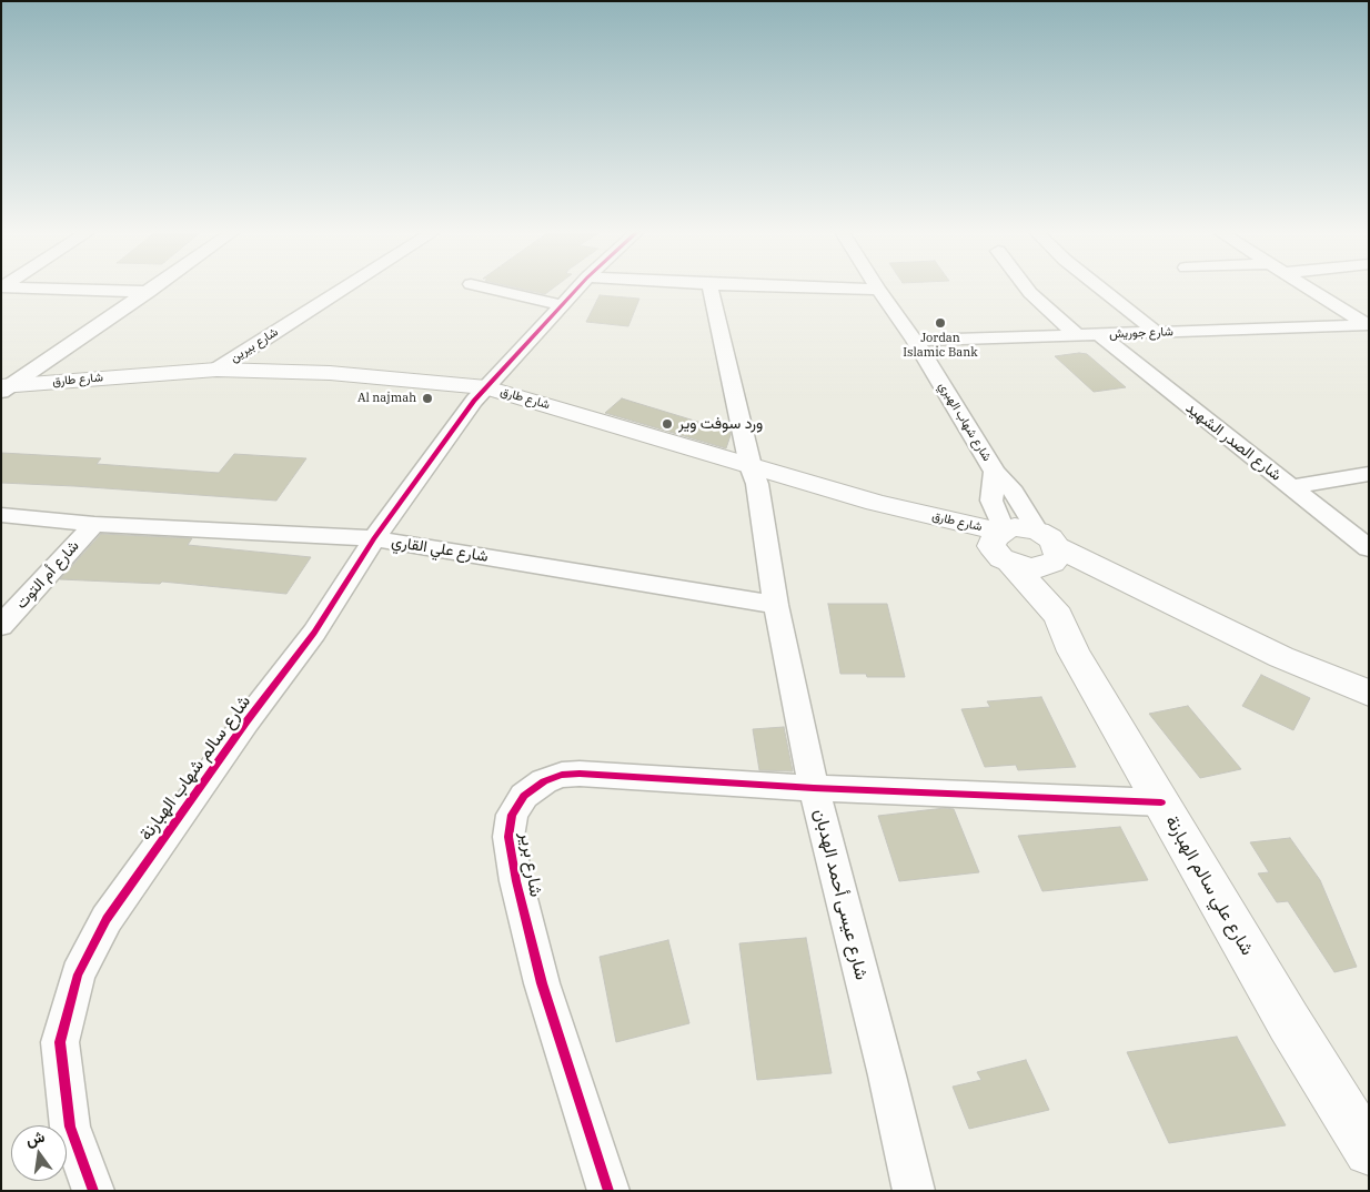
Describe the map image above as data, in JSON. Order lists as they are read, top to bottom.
{
  "streets": {
    "street": [
      "شارع جوريش",
      "شارع بيرين",
      "شارع طارق",
      "شارع شهاب الهبري",
      "شارع الصدر الشهيد",
      "شارع علي القاري",
      "شارع أم التوت",
      "شارع سالم شهاب الهبارنة",
      "شارع برير",
      "شارع علي سالم الهبارنة",
      "شارع عيسى أحمد الهدبان"
    ]
  },
  "crossings": [
    ["شارع جوريش", "شارع شهاب الهبري"],
    ["شارع جوريش", "شارع الصدر الشهيد"],
    ["شارع بيرين", "شارع طارق"],
    ["شارع طارق", "شارع شهاب الهبري"],
    ["شارع طارق", "شارع سالم شهاب الهبارنة"],
    ["شارع طارق", "شارع علي سالم الهبارنة"],
    ["شارع طارق", "شارع عيسى أحمد الهدبان"],
    ["شارع شهاب الهبري", "شارع علي سالم الهبارنة"],
    ["شارع علي القاري", "شارع أم التوت"],
    ["شارع علي القاري", "شارع سالم شهاب الهبارنة"],
    ["شارع علي القاري", "شارع عيسى أحمد الهدبان"],
    ["شارع برير", "شارع علي سالم الهبارنة"],
    ["شارع برير", "شارع عيسى أحمد الهدبان"]
  ],
  "places": ["Jordan Islamic Bank", "Al najmah", "ورد سوفت وير"],
  "north": "top"
}
